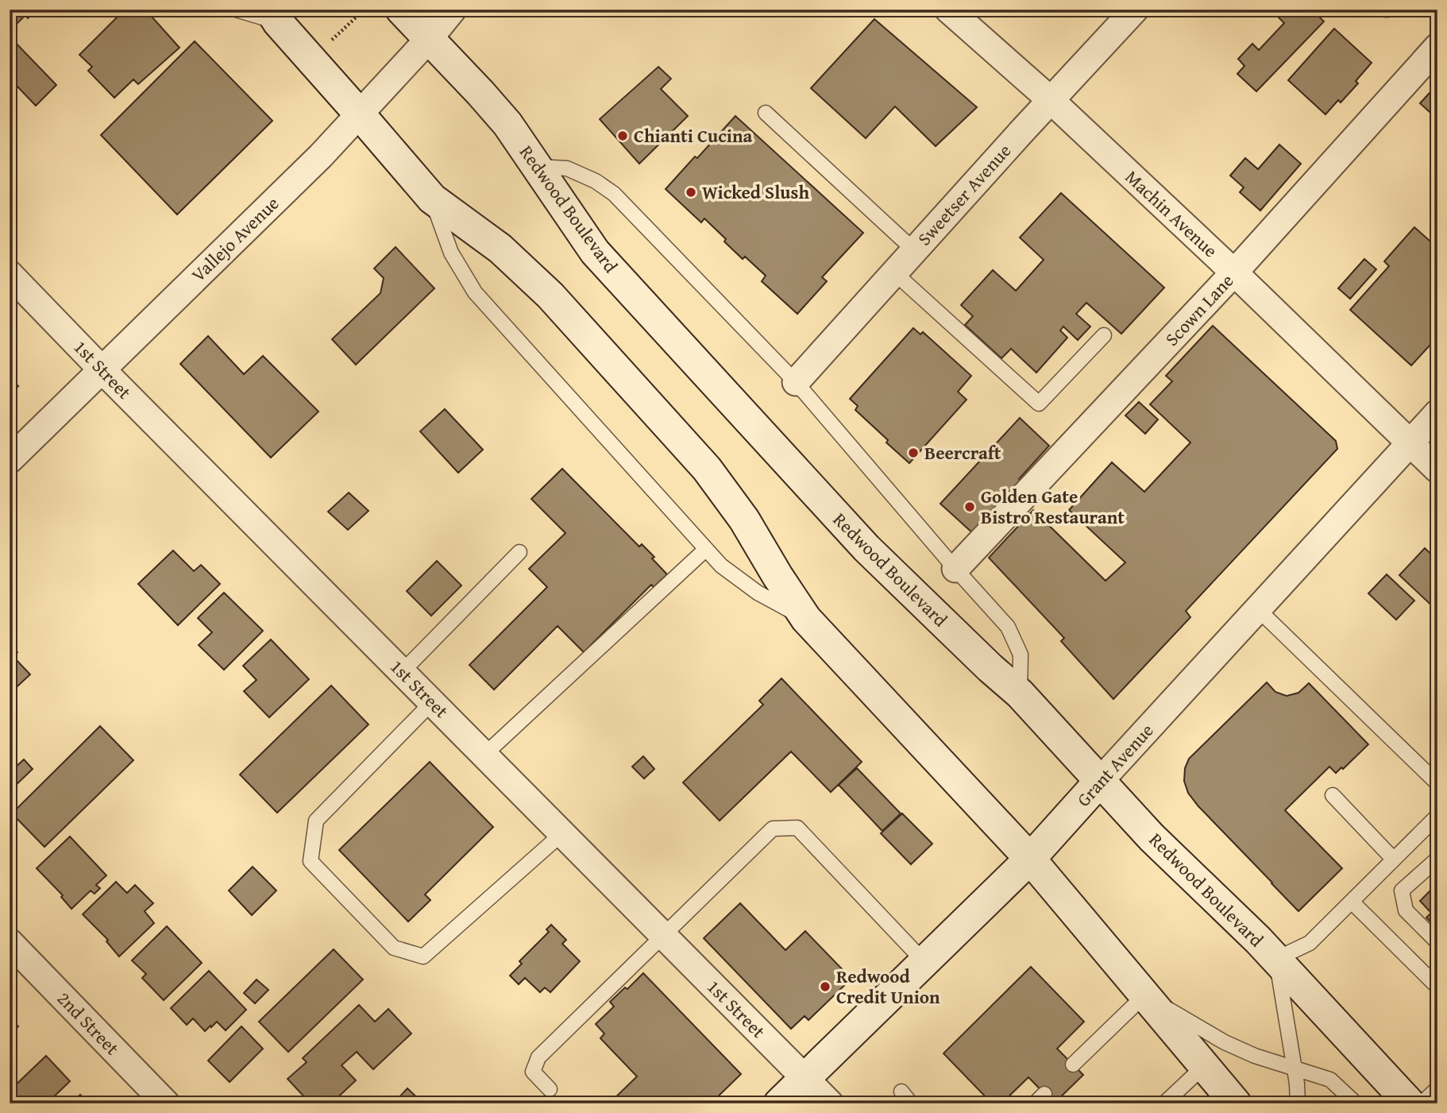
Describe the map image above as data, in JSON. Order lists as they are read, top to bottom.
{
  "streets": {
    "main road": ["Redwood Boulevard", "Grant Avenue"],
    "street": [
      "Sweetser Avenue",
      "Machin Avenue",
      "Vallejo Avenue",
      "Scown Lane",
      "1st Street",
      "2nd Street"
    ]
  },
  "crossings": [
    ["Sweetser Avenue", "Machin Avenue"],
    ["Redwood Boulevard", "Vallejo Avenue"],
    ["Redwood Boulevard", "Grant Avenue"],
    ["Machin Avenue", "Scown Lane"],
    ["Machin Avenue", "Grant Avenue"],
    ["Vallejo Avenue", "1st Street"],
    ["1st Street", "Grant Avenue"]
  ],
  "places": [
    "Chianti Cucina",
    "Wicked Slush",
    "Beercraft",
    "Golden Gate Bistro Restaurant",
    "Redwood Credit Union"
  ]
}
